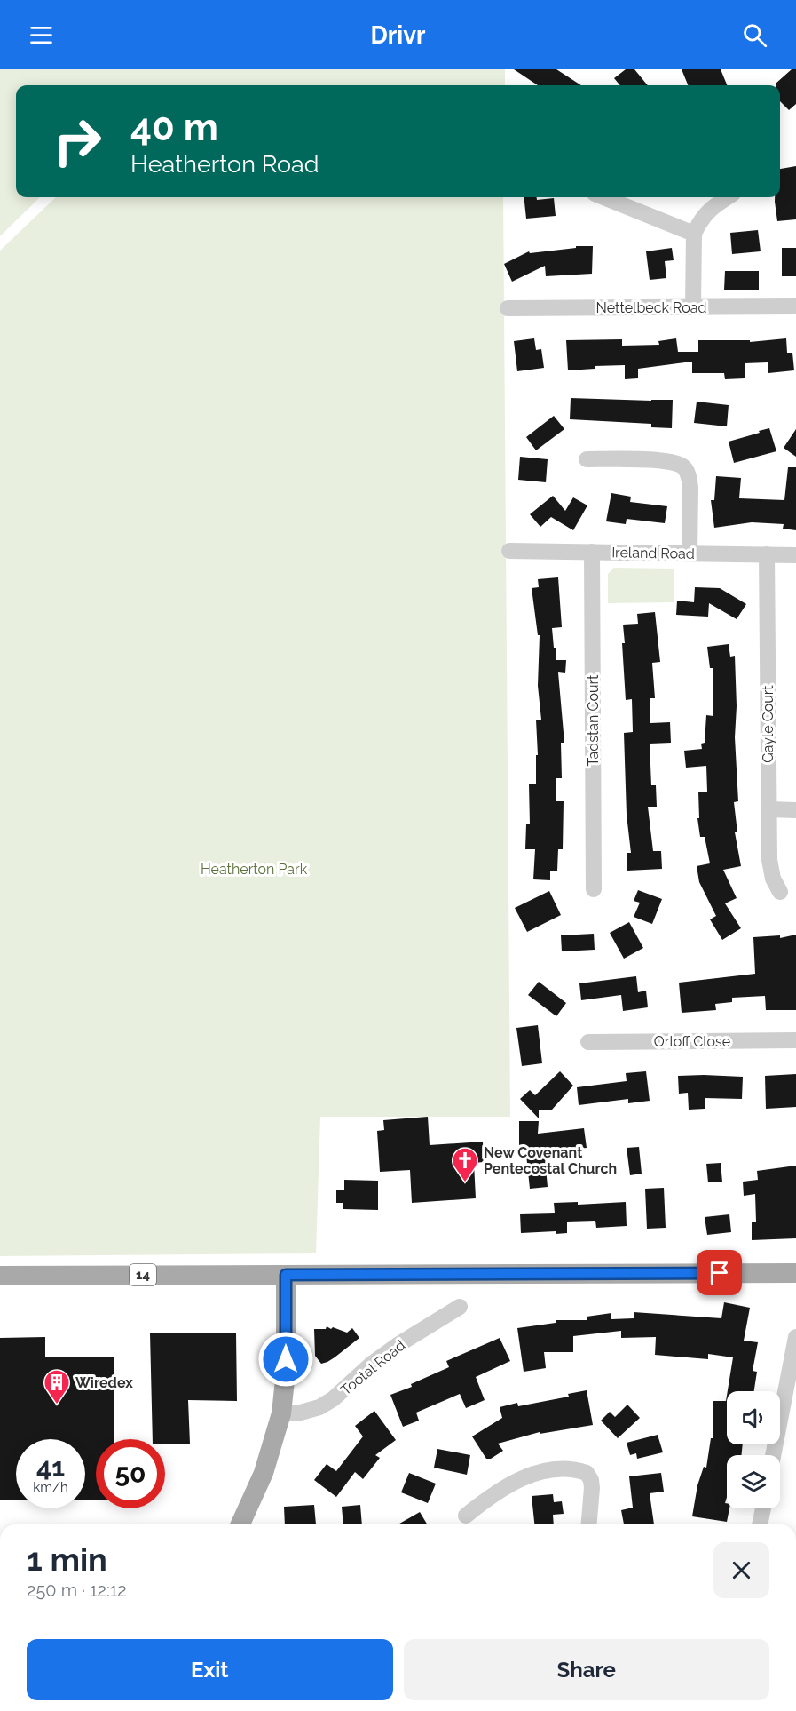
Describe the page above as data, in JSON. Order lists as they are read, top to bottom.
{
  "streets": {
    "main road": ["14"],
    "street": [
      "Nettelbeck Road",
      "Ireland Road",
      "Tadstan Court",
      "Gayle Court",
      "Orloff Close",
      "Tootal Road"
    ]
  },
  "crossings": [
    ["Ireland Road", "Tadstan Court"],
    ["Ireland Road", "Gayle Court"]
  ],
  "parks": ["Heatherton Park"],
  "places": {
    "church": ["New Covenant Pentecostal Church"],
    "building": ["Wiredex"]
  },
  "page": {
    "header": "Drivr",
    "turn": ["40 m", "Heatherton Road"],
    "speed": "41 km/h",
    "limit": "50",
    "heading": ["1 min", "250 m · 12:12"],
    "buttons": ["Exit", "Share"]
  }
}
